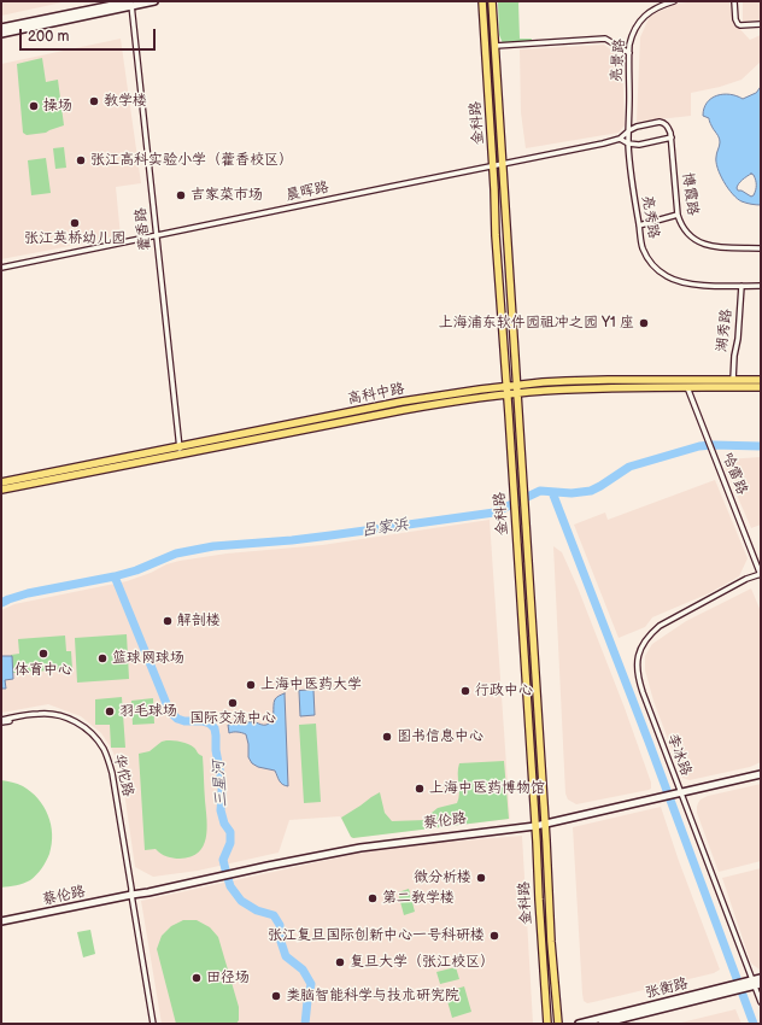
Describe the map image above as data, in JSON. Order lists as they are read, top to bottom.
{
  "streets": {
    "main road": ["金科路", "高科中路"],
    "street": [
      "亮景路",
      "晨晖路",
      "博霞路",
      "亮秀路",
      "藿香路",
      "湖秀路",
      "哈雷路",
      "李冰路",
      "华佗路",
      "蔡伦路",
      "张衡路"
    ]
  },
  "crossings": [
    ["亮景路", "亮秀路"],
    ["金科路", "晨晖路"],
    ["金科路", "高科中路"],
    ["金科路", "蔡伦路"],
    ["晨晖路", "藿香路"],
    ["亮秀路", "湖秀路"],
    ["藿香路", "高科中路"],
    ["湖秀路", "高科中路"],
    ["高科中路", "哈雷路"],
    ["哈雷路", "李冰路"],
    ["李冰路", "蔡伦路"],
    ["李冰路", "张衡路"],
    ["华佗路", "蔡伦路"]
  ],
  "water": ["吕家浜", "三星河"],
  "places": [
    "教学楼",
    "操场",
    "张江高科实验小学（藿香校区）",
    "吉家菜市场",
    "张江英桥幼儿园",
    "上海浦东软件园祖冲之园 Y1 座",
    "解剖楼",
    "体育中心",
    "篮球网球场",
    "上海中医药大学",
    "行政中心",
    "国际交流中心",
    "羽毛球场",
    "图书信息中心",
    "上海中医药博物馆",
    "微分析楼",
    "第二教学楼",
    "张江复旦国际创新中心一号科研楼",
    "复旦大学（张江校区）",
    "田径场",
    "类脑智能科学与技术研究院"
  ],
  "scale_bar": "200 m"
}
